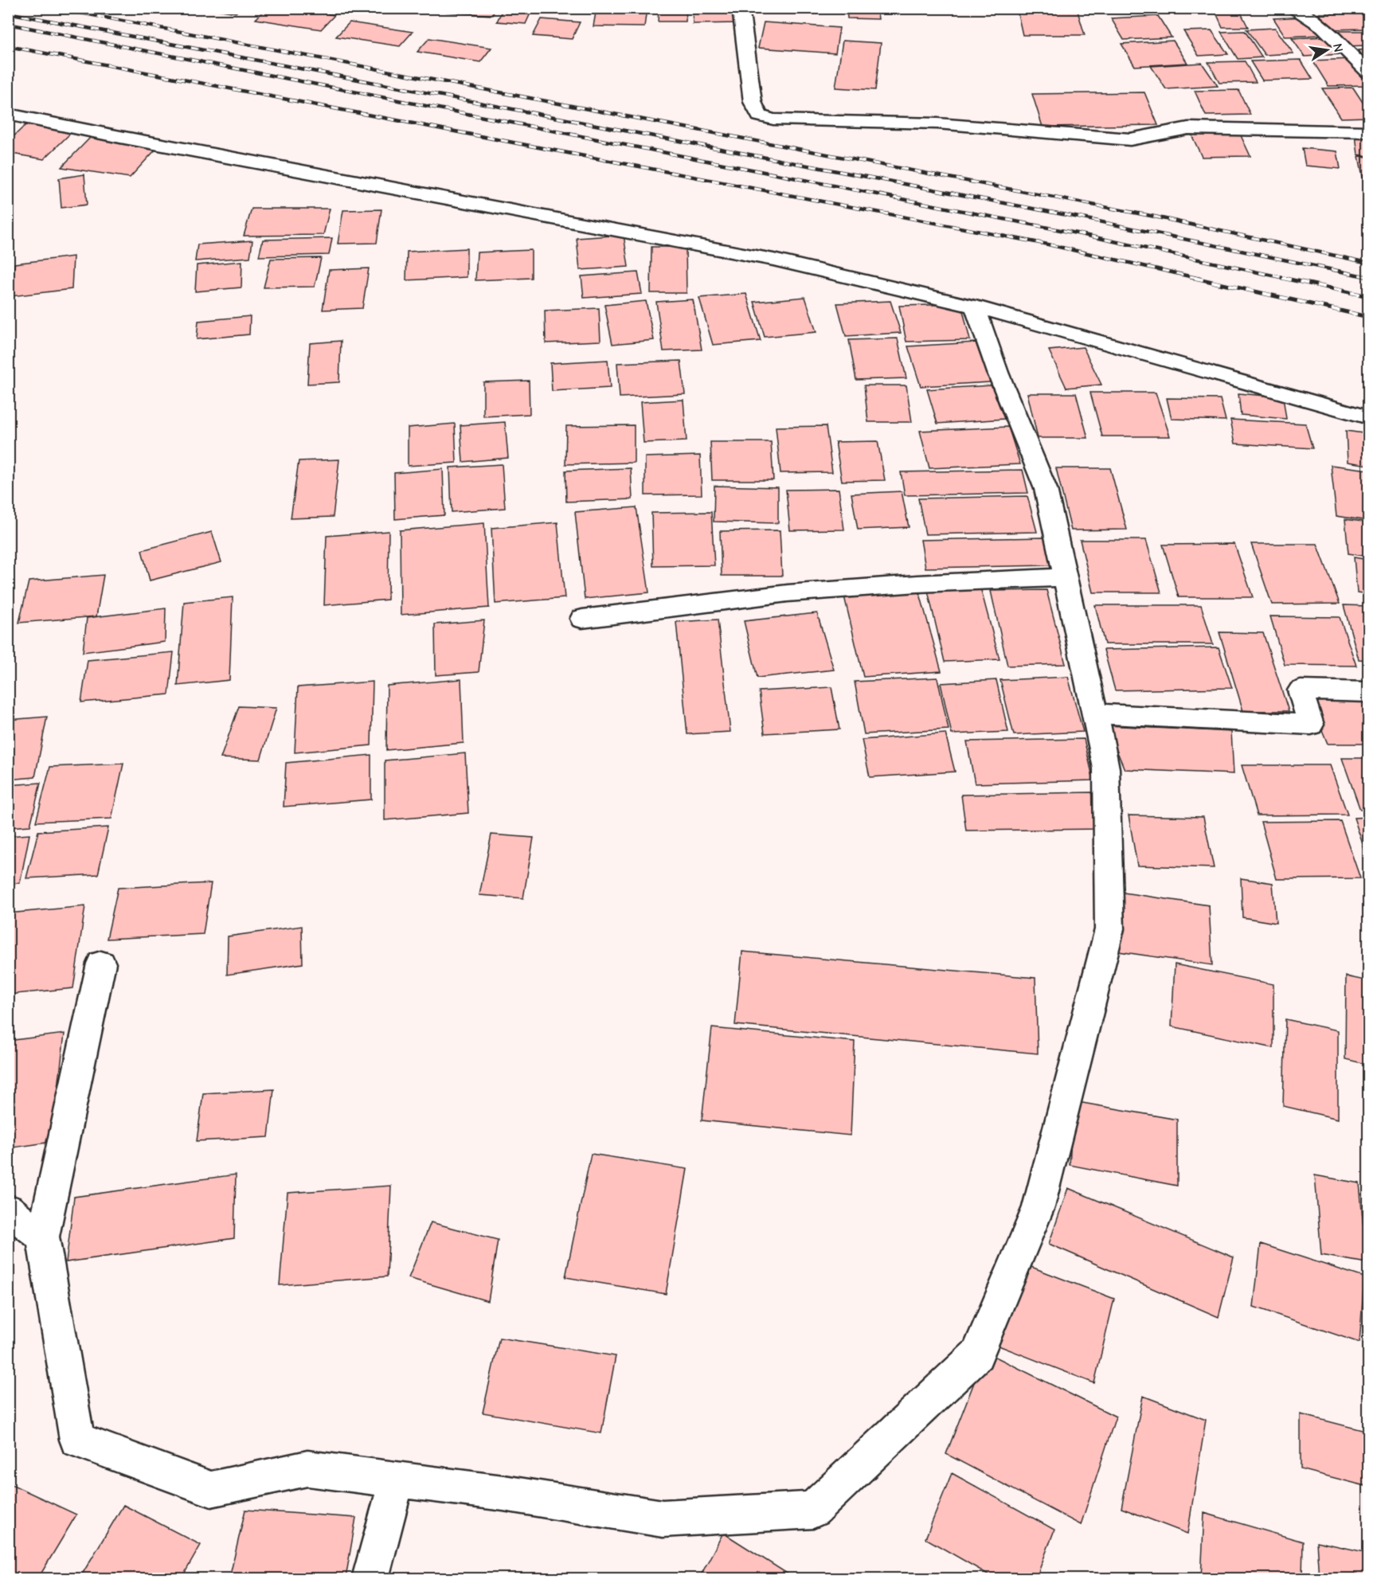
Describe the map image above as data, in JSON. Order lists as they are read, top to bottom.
{
  "north": "right"
}
